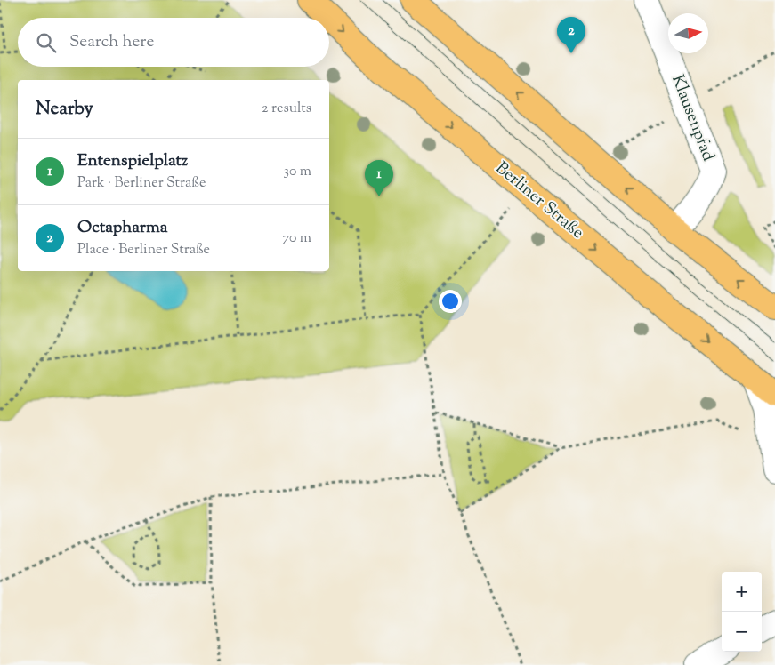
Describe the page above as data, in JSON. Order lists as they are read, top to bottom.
{
  "streets": {
    "main road": ["Berliner Straße"],
    "street": ["Klausenpfad"]
  },
  "north": "right",
  "page": {
    "pins": ["2", "1"],
    "search": "Search here",
    "heading": ["Nearby", "2 results"],
    "list": [
      {
        "mark": "1",
        "name": "Entenspielplatz",
        "note": "Park · Berliner Straße",
        "value": "30 m"
      },
      {
        "mark": "2",
        "name": "Octapharma",
        "note": "Place · Berliner Straße",
        "value": "70 m"
      }
    ],
    "map_buttons": ["+", "−"]
  }
}
